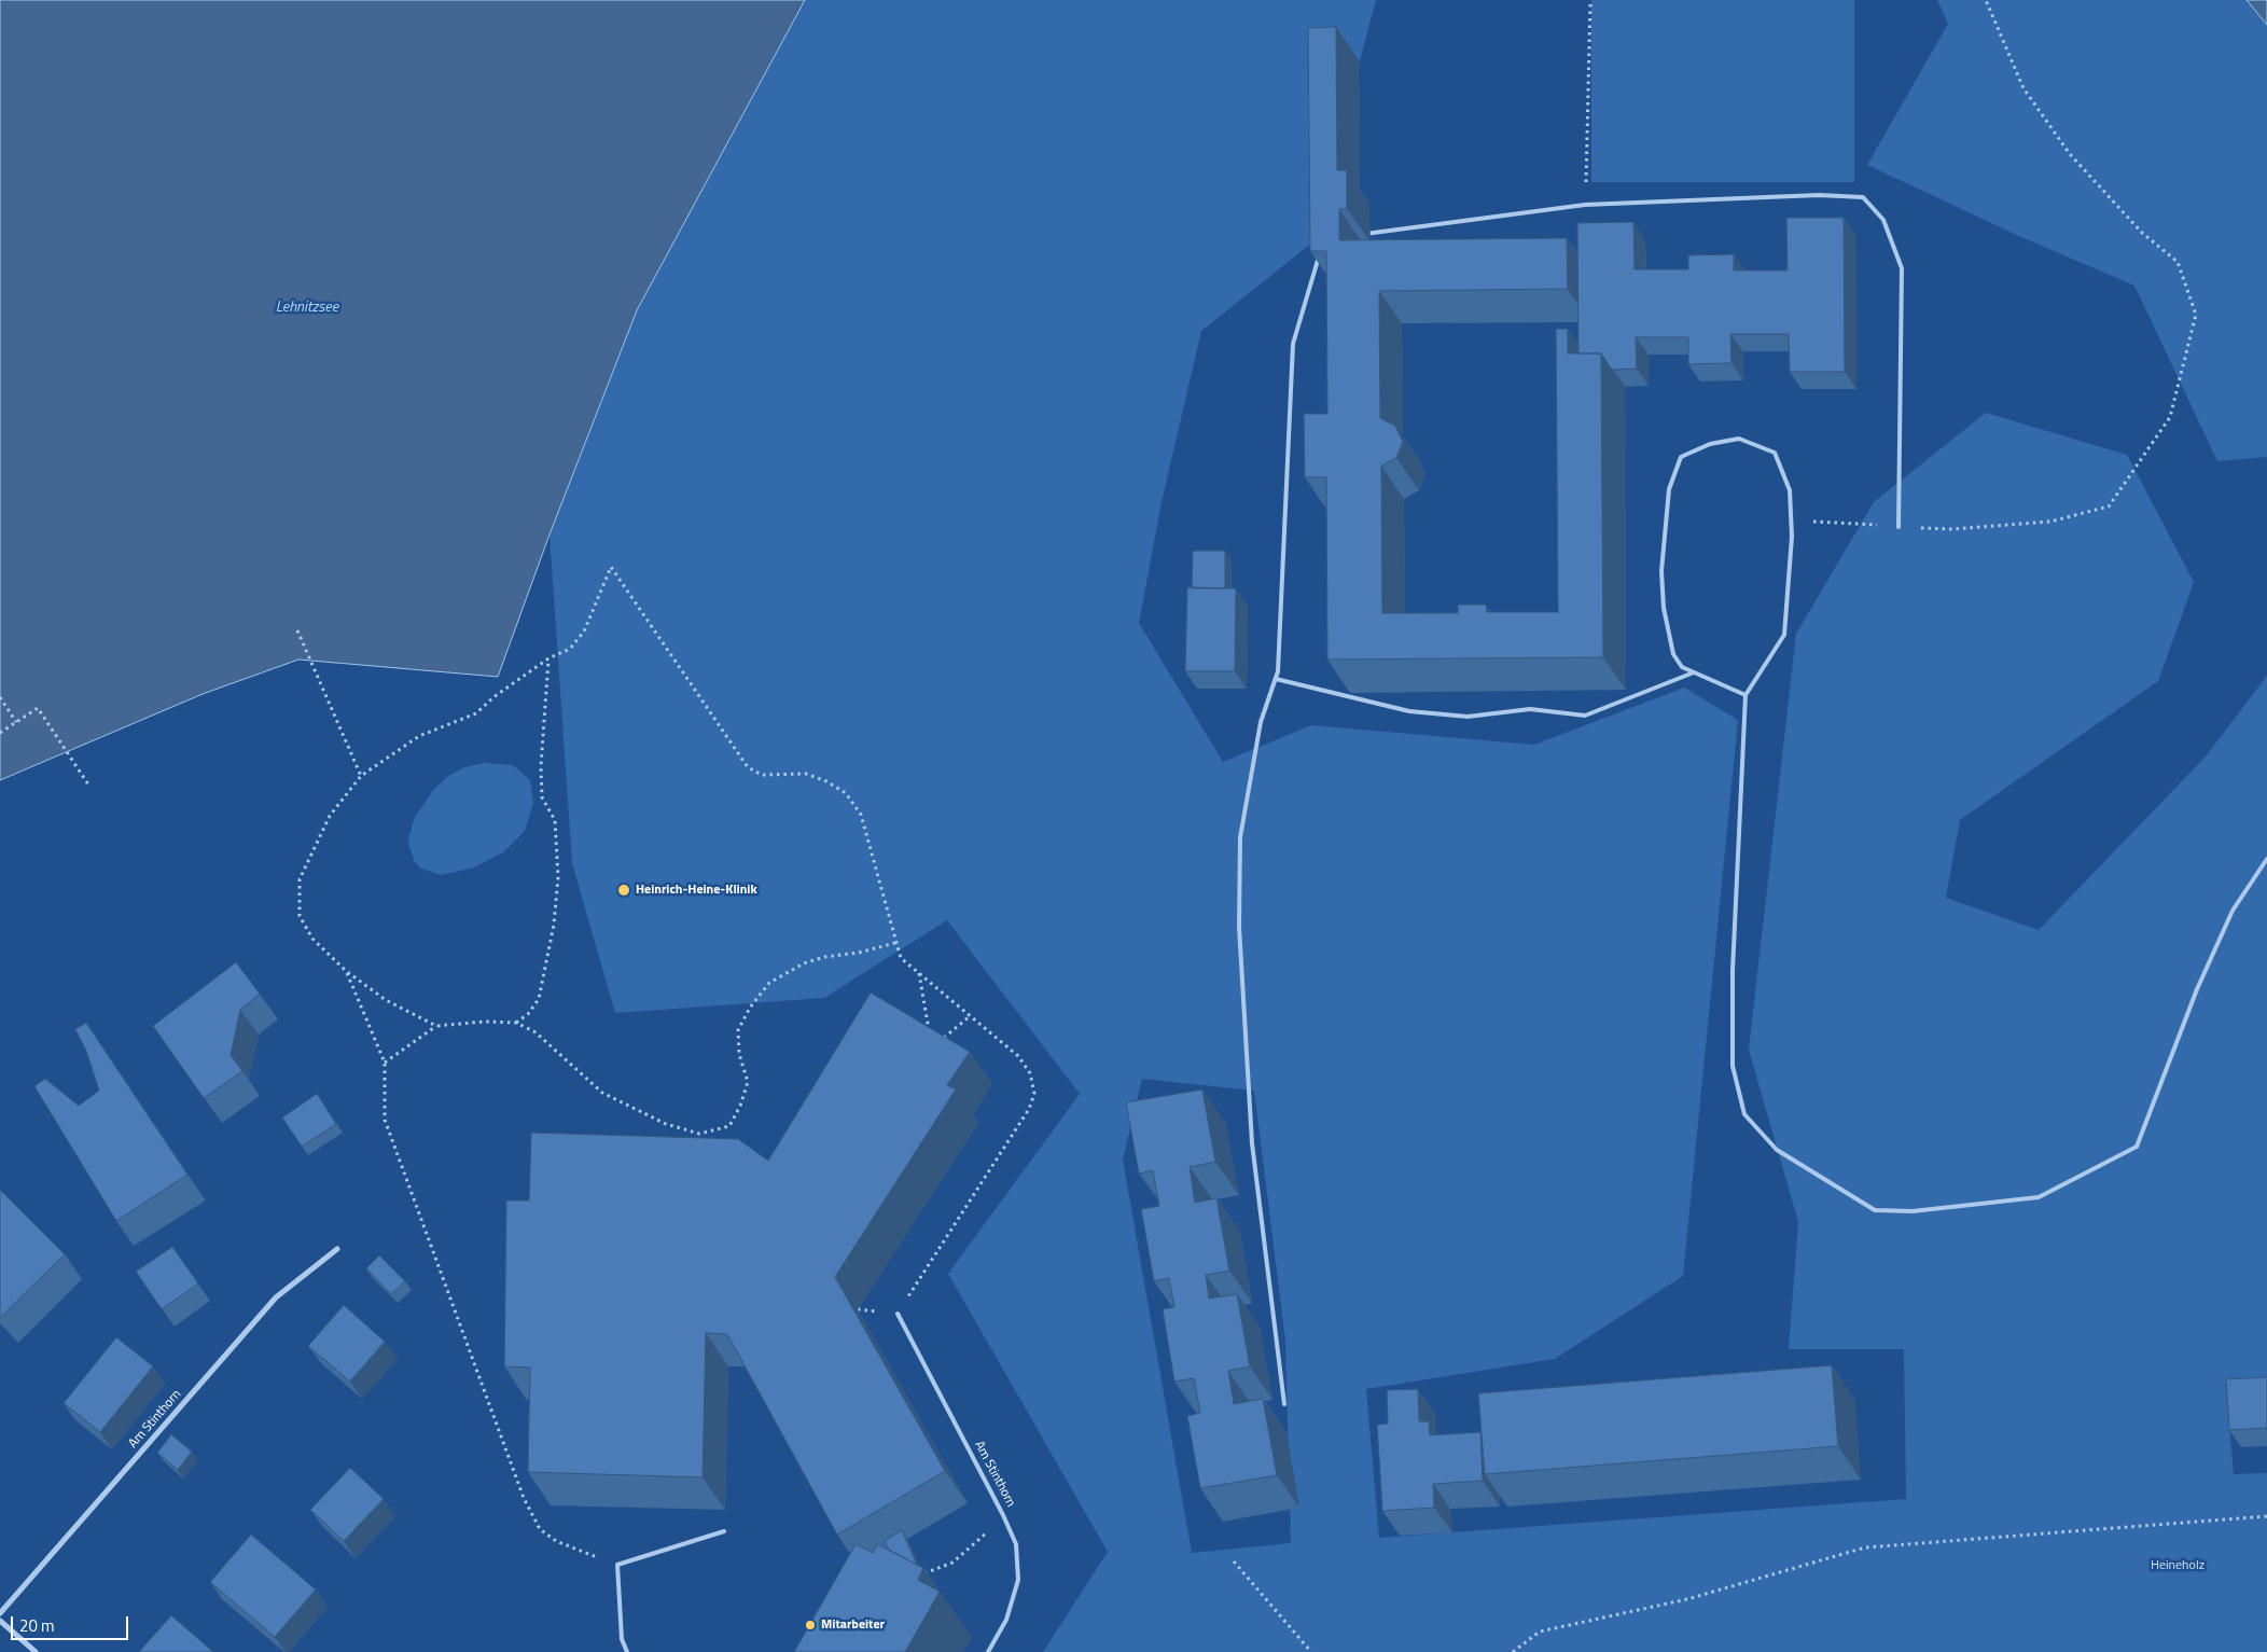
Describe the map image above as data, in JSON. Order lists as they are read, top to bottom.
{
  "streets": {
    "street": ["Am Stinthorn"]
  },
  "water": ["Lehnitzsee"],
  "parks": ["Heineholz"],
  "places": ["Heinrich-Heine-Klinik", "Mitarbeiter"],
  "scale_bar": "20 m"
}
